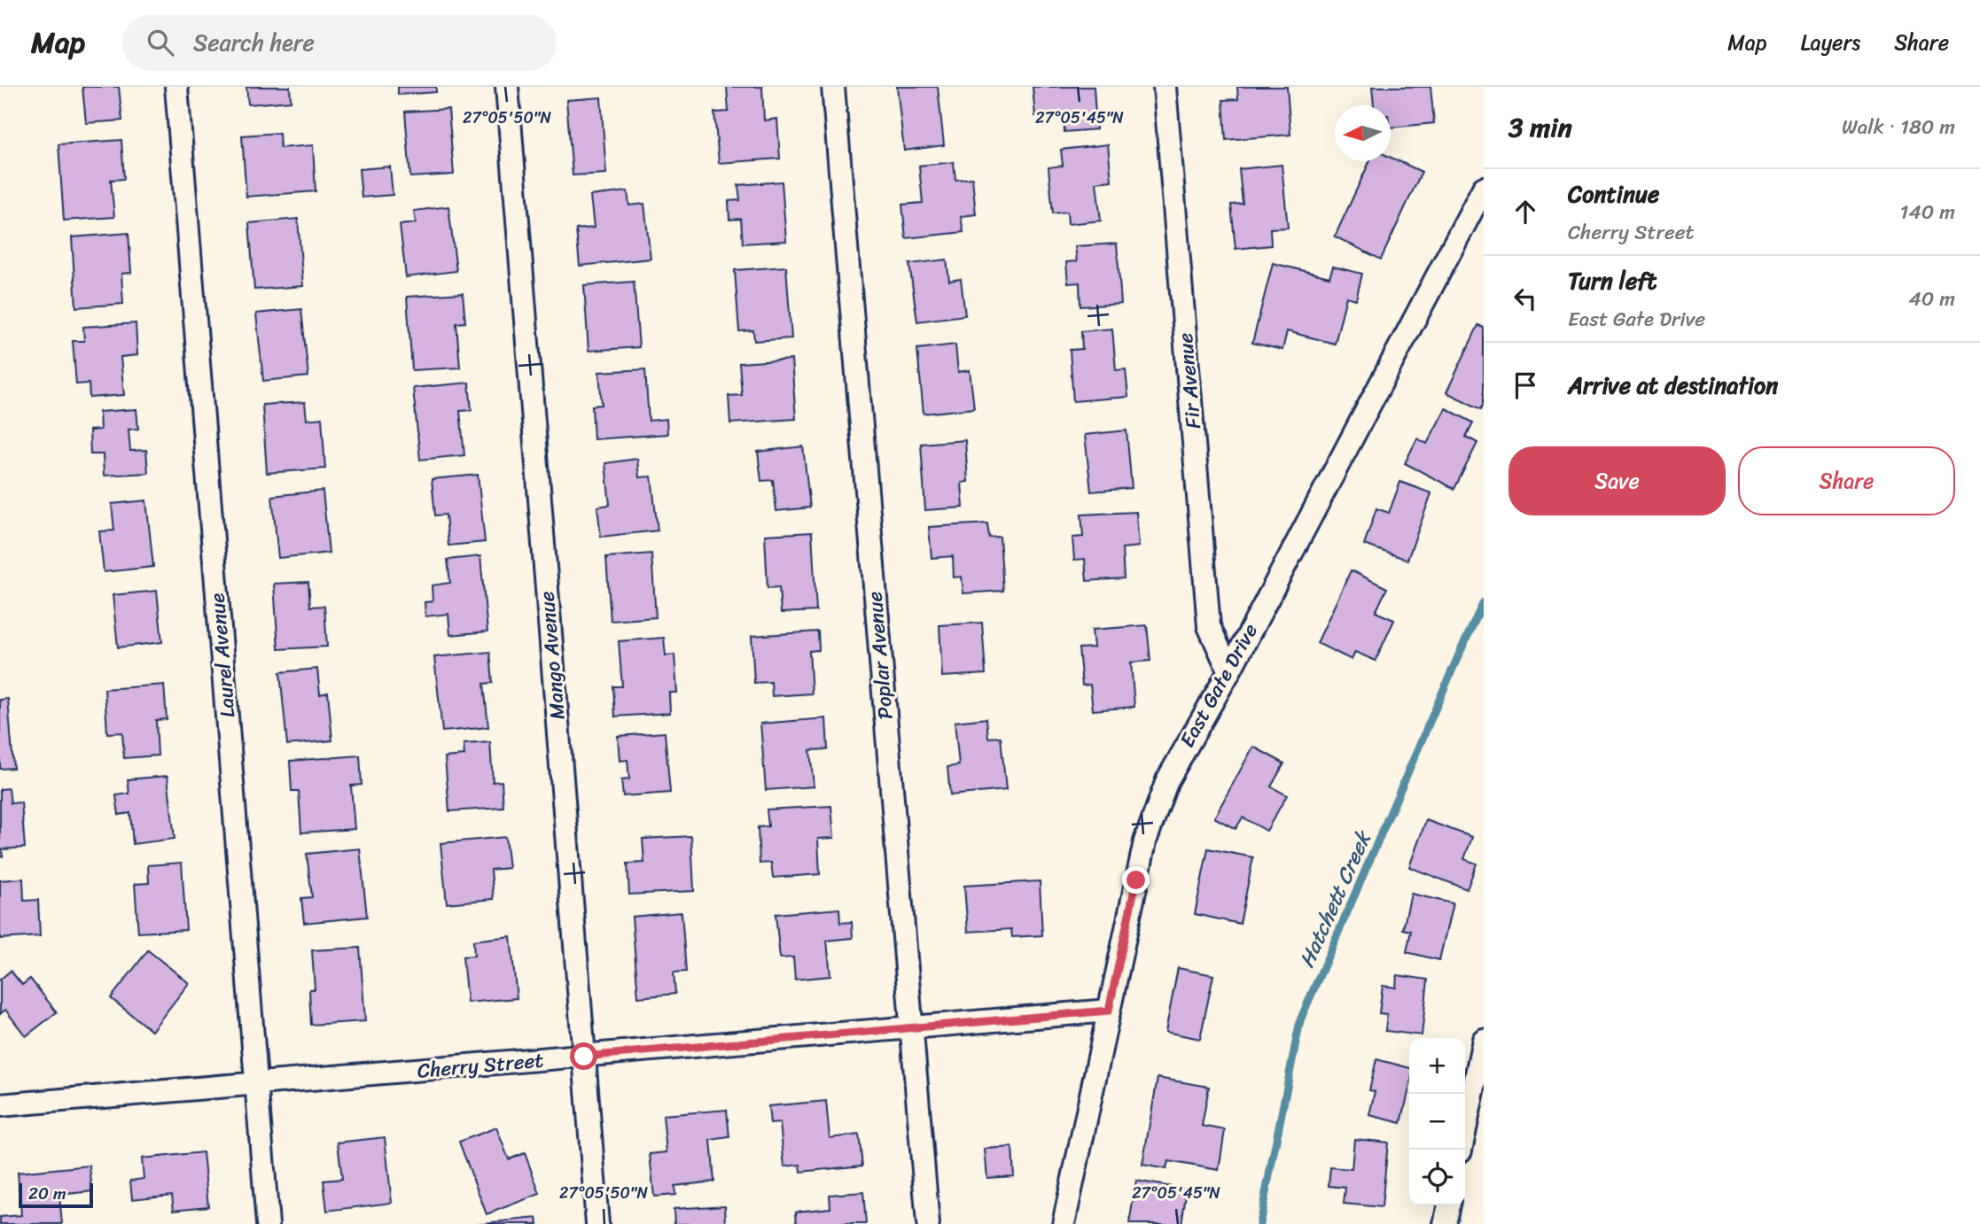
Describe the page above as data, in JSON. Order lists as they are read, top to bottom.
{
  "streets": {
    "street": [
      "Fir Avenue",
      "Laurel Avenue",
      "Mango Avenue",
      "Poplar Avenue",
      "East Gate Drive",
      "Cherry Street"
    ]
  },
  "crossings": [
    ["Fir Avenue", "East Gate Drive"],
    ["Laurel Avenue", "Cherry Street"],
    ["Mango Avenue", "Cherry Street"],
    ["Poplar Avenue", "Cherry Street"],
    ["East Gate Drive", "Cherry Street"]
  ],
  "water": ["Hatchett Creek"],
  "scale_bar": "20 m",
  "north": "left",
  "page": {
    "header": "Map",
    "search": "Search here",
    "nav": ["Map", "Layers", "Share"],
    "heading": ["3 min", "Walk · 180 m"],
    "list": [
      ["Continue", "Cherry Street", "140 m"],
      ["Turn left", "East Gate Drive", "40 m"],
      "Arrive at destination"
    ],
    "buttons": ["Save", "Share"],
    "map_buttons": ["+", "−"],
    "scale": "20 m"
  },
  "coordinates": ["27°05'50\"N", "27°05'45\"N"]
}
